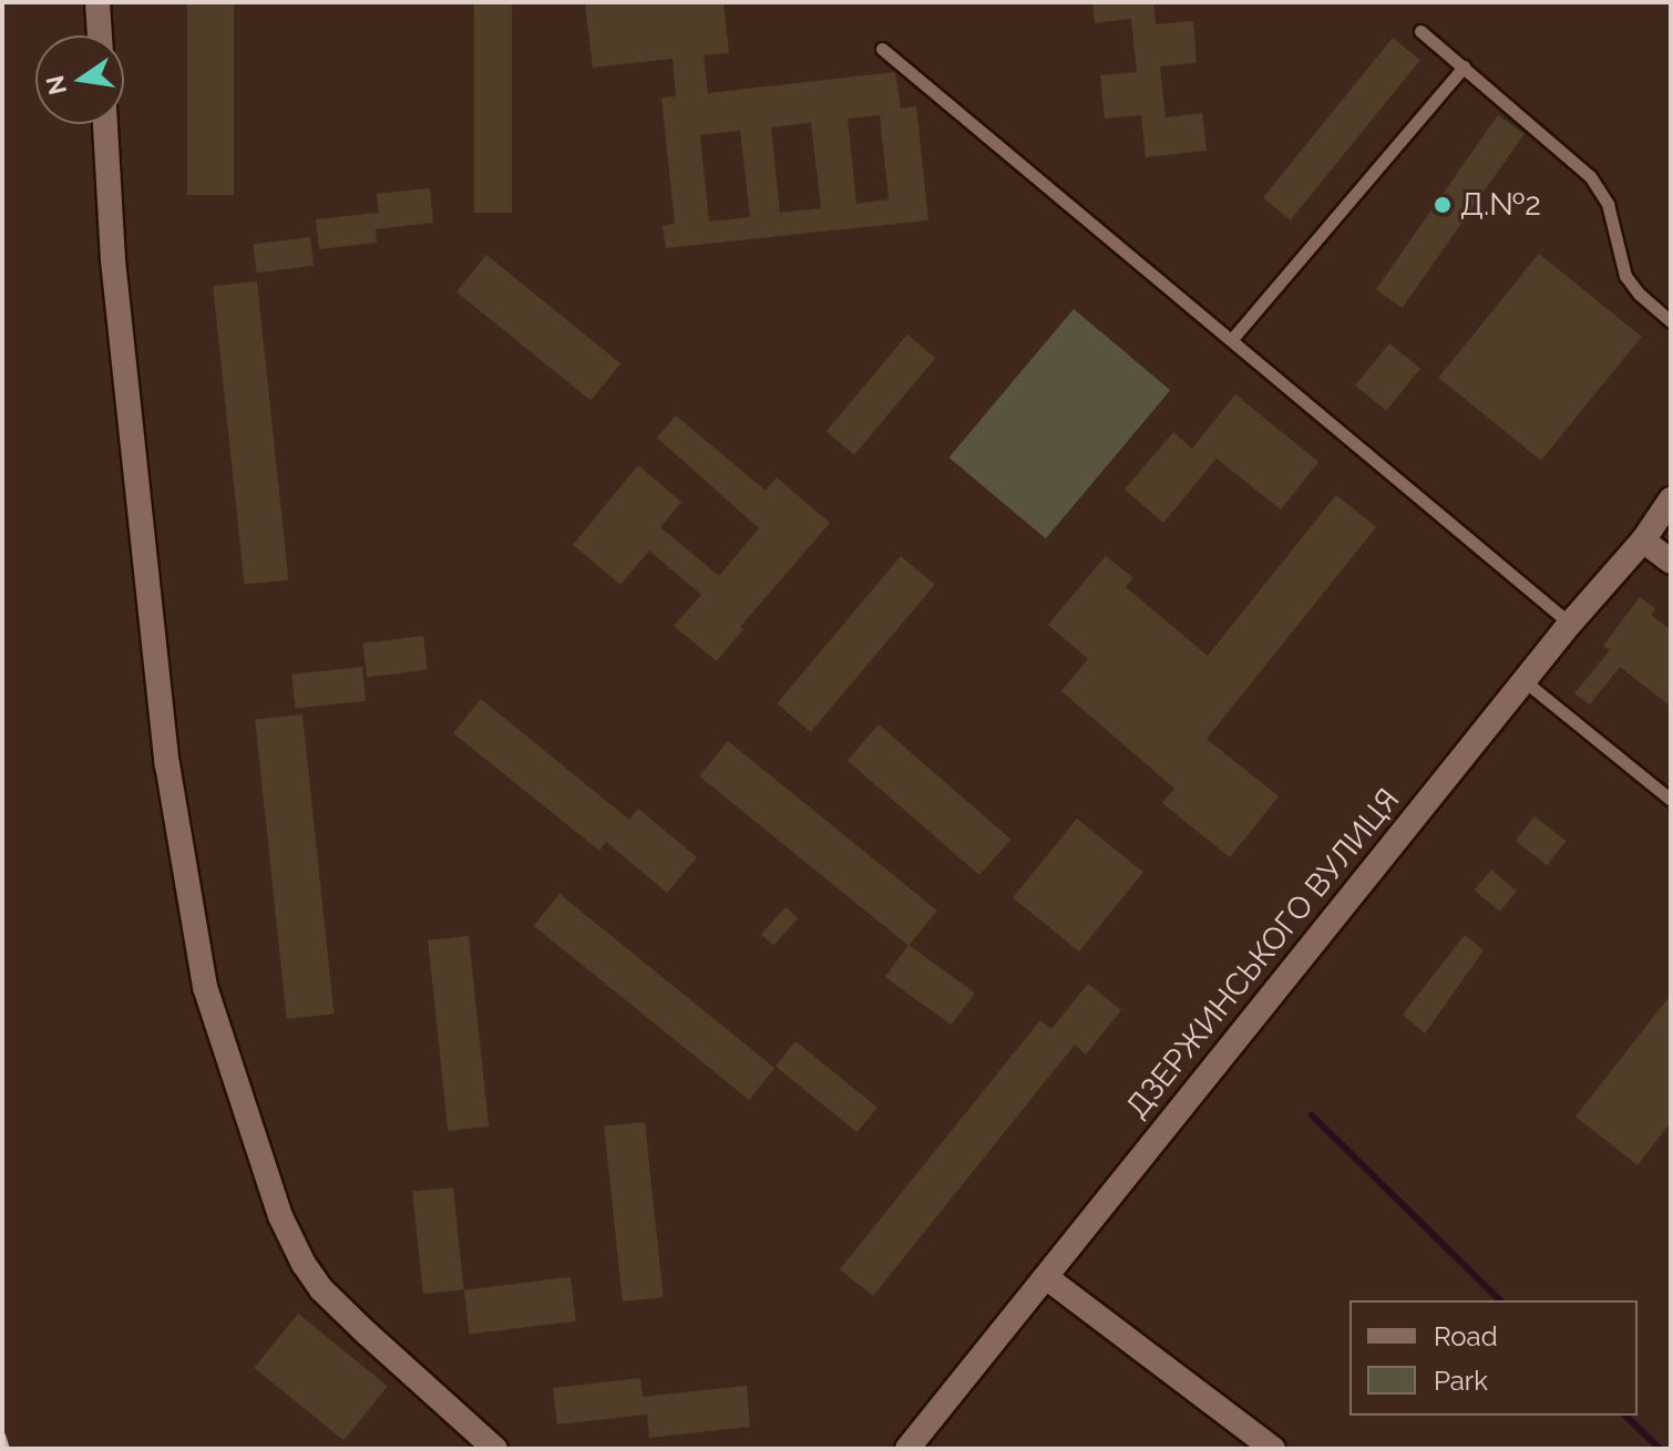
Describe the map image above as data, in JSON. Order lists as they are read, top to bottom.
{
  "streets": {
    "street": ["ДЗЕРЖИНСЬКОГО ВУЛИЦЯ"]
  },
  "places": ["Д.№2"],
  "legend": ["Road", "Park"],
  "north": "left"
}
